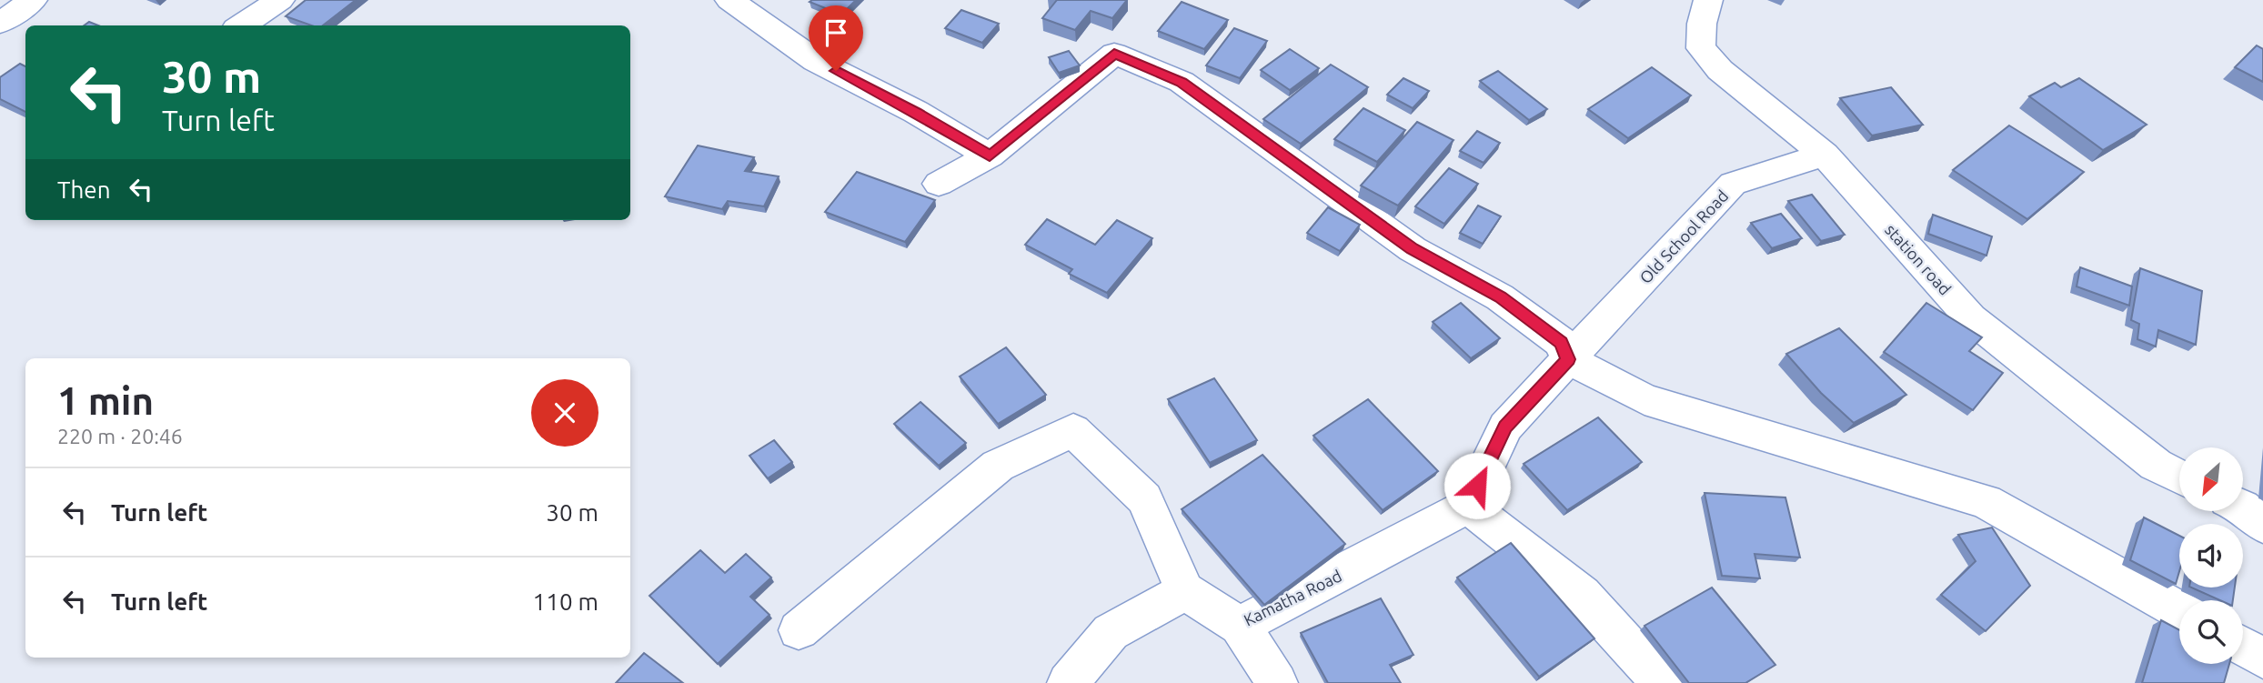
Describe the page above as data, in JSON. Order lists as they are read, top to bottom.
{
  "streets": {
    "street": ["Old School Road", "station road", "Kamatha Road"]
  },
  "crossings": [
    ["Old School Road", "station road"],
    ["Old School Road", "Kamatha Road"]
  ],
  "north": "bottom left",
  "page": {
    "turn": ["30 m", "Turn left"],
    "then": "Then",
    "heading": ["1 min", "220 m · 20:46"],
    "list": [
      {
        "name": "Turn left",
        "value": "30 m"
      },
      {
        "name": "Turn left",
        "value": "110 m"
      }
    ]
  }
}
